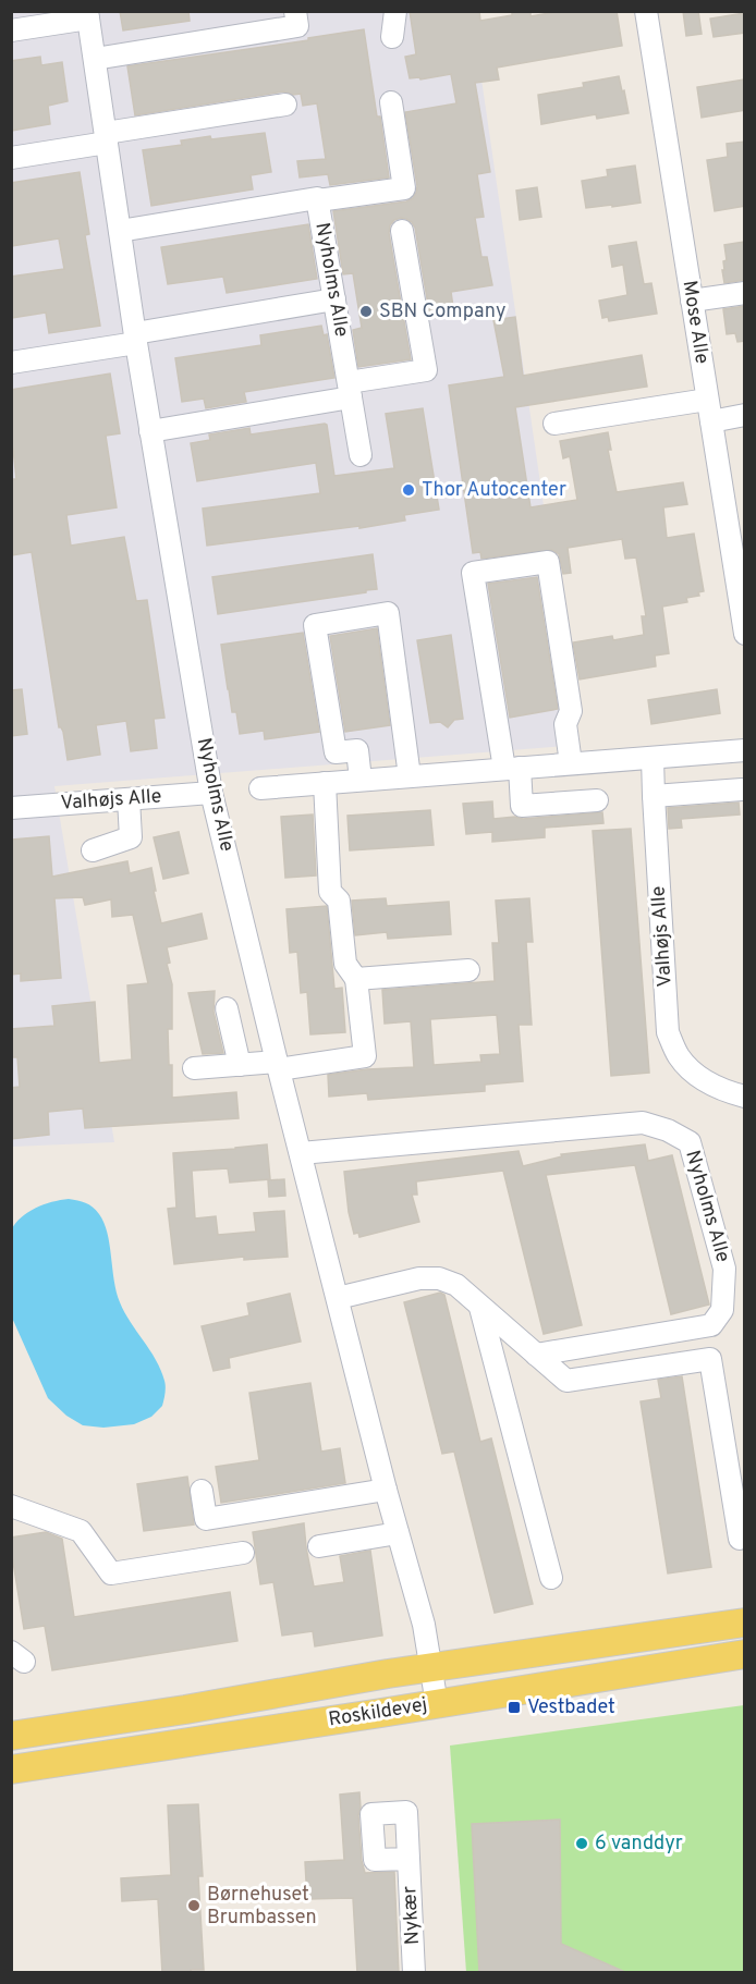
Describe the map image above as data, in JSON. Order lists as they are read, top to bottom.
{
  "streets": {
    "main road": ["Roskildevej"],
    "street": [
      "Nyholms Alle",
      "Mose Alle",
      "Valhøjs Alle",
      "Nykær"
    ]
  },
  "crossings": [
    ["Nyholms Alle", "Valhøjs Alle"],
    ["Nyholms Alle", "Roskildevej"]
  ],
  "places": {
    "other": [
      "SBN Company",
      "Thor Autocenter",
      "6 vanddyr",
      "Børnehuset Brumbassen"
    ],
    "transit": ["Vestbadet"]
  }
}
